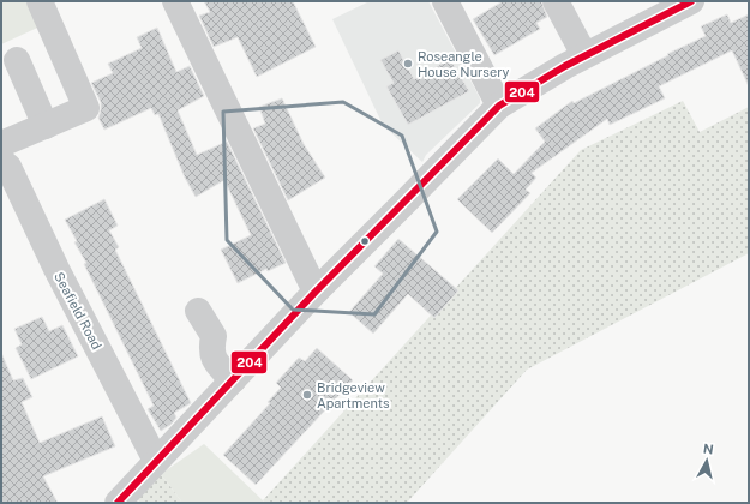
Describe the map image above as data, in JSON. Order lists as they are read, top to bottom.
{
  "streets": {
    "street": ["Seafield Road"]
  },
  "places": ["Roseangle House Nursery", "Bridgeview Apartments"],
  "lines": ["transit line 204"],
  "north": "top"
}
